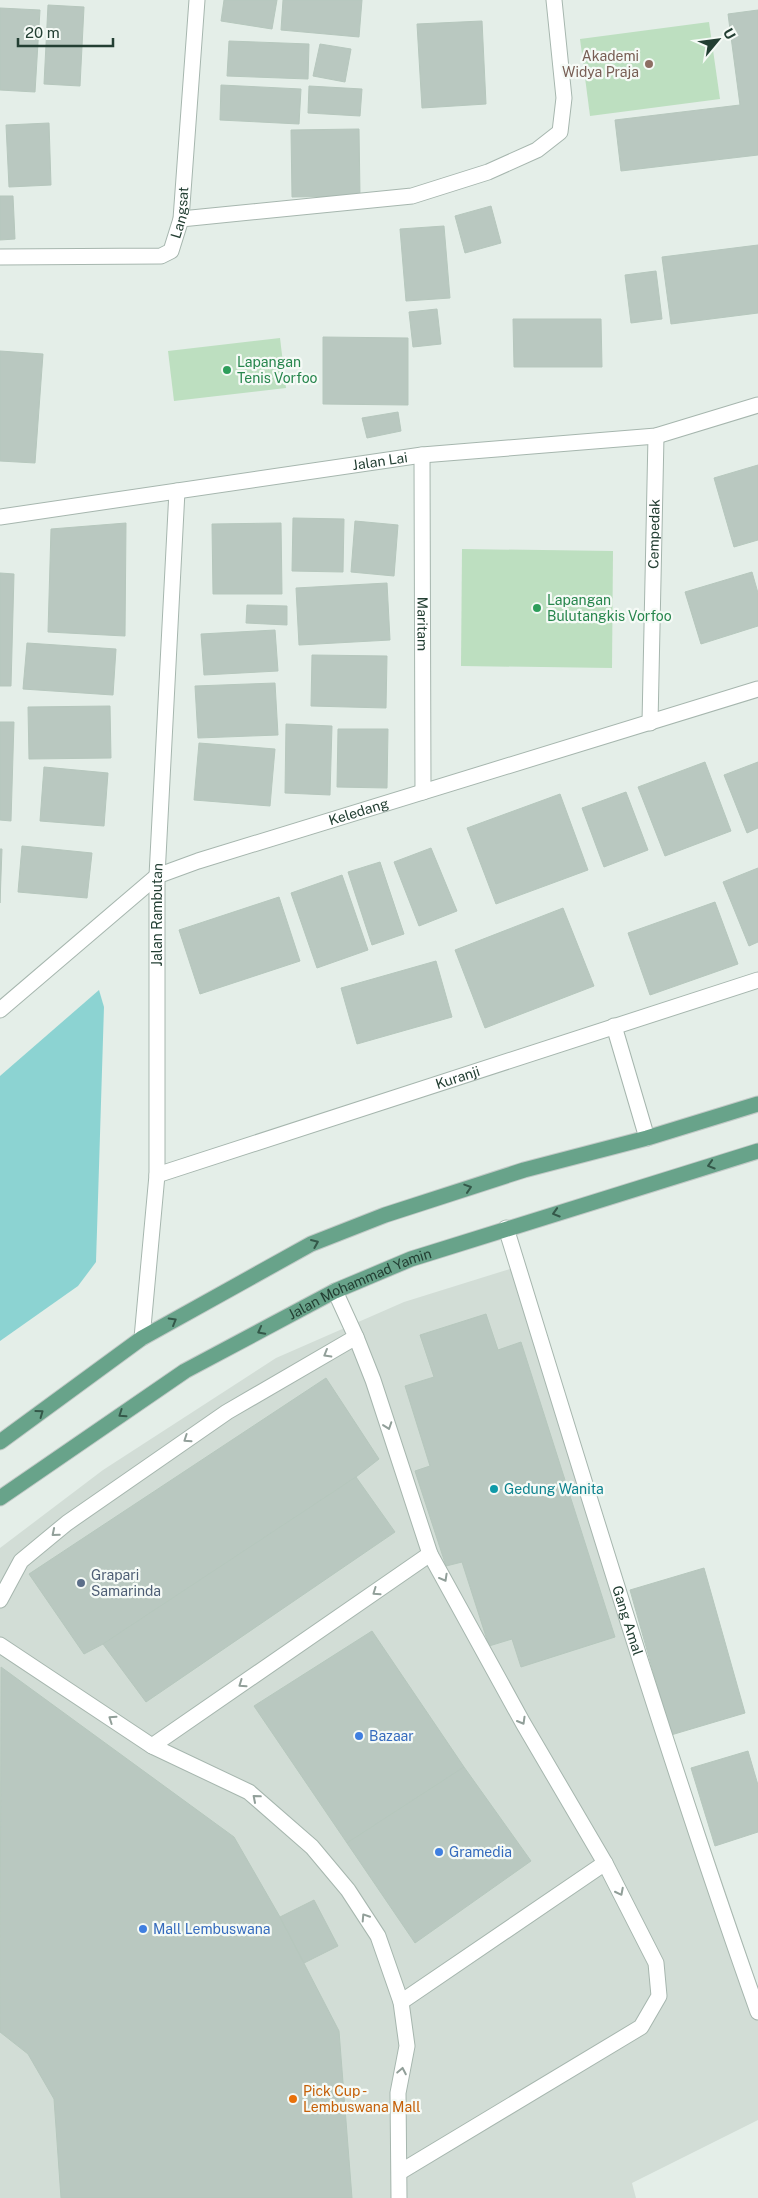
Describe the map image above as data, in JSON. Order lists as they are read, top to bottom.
{
  "streets": {
    "main road": ["Jalan Mohammad Yamin"],
    "street": [
      "Langsat",
      "Jalan Lai",
      "Cempedak",
      "Maritam",
      "Keledang",
      "Jalan Rambutan",
      "Kuranji",
      "Gang Amal"
    ]
  },
  "crossings": [
    ["Jalan Lai", "Cempedak"],
    ["Jalan Lai", "Maritam"],
    ["Jalan Lai", "Jalan Rambutan"],
    ["Cempedak", "Keledang"],
    ["Maritam", "Keledang"],
    ["Keledang", "Jalan Rambutan"],
    ["Jalan Rambutan", "Kuranji"],
    ["Jalan Mohammad Yamin", "Gang Amal"]
  ],
  "places": [
    "Akademi Widya Praja",
    "Lapangan Tenis Vorfoo",
    "Lapangan Bulutangkis Vorfoo",
    "Gedung Wanita",
    "Grapari Samarinda",
    "Bazaar",
    "Gramedia",
    "Mall Lembuswana",
    "Pick Cup - Lembuswana Mall"
  ],
  "scale_bar": "20 m",
  "north": "top right"
}
